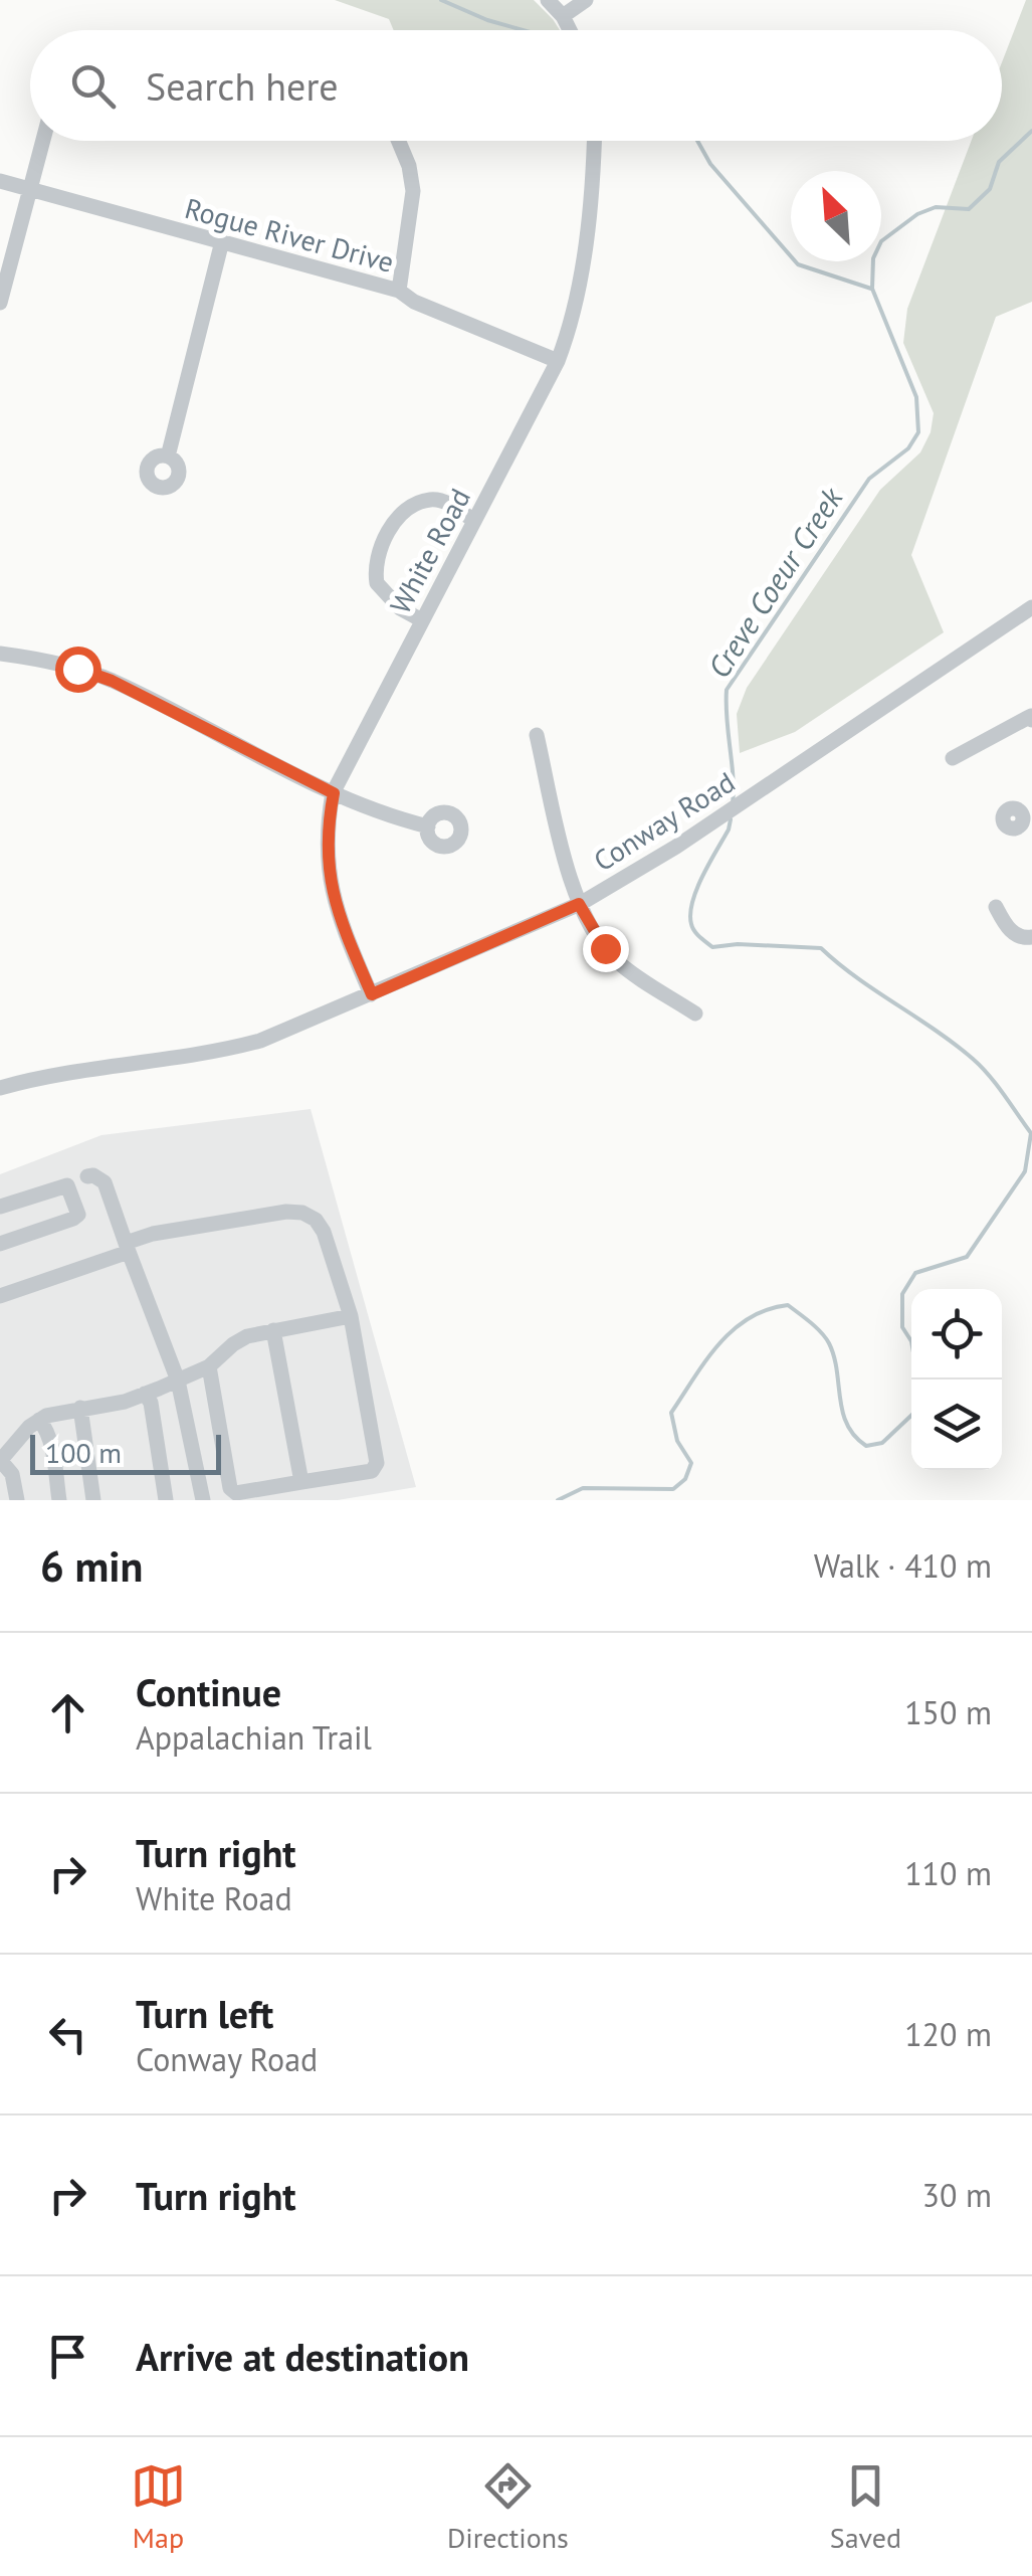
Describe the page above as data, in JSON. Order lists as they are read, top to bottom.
{
  "streets": {
    "street": ["Rogue River Drive", "White Road", "Conway Road"]
  },
  "crossings": [
    ["Rogue River Drive", "White Road"],
    ["White Road", "Conway Road"]
  ],
  "water": ["Creve Coeur Creek"],
  "scale_bar": "100 m",
  "north": "top left",
  "page": {
    "search": "Search here",
    "scale": "100 m",
    "heading": ["6 min", "Walk · 410 m"],
    "list": [
      ["Continue", "Appalachian Trail", "150 m"],
      ["Turn right", "White Road", "110 m"],
      ["Turn left", "Conway Road", "120 m"],
      ["Turn right", "30 m"],
      "Arrive at destination"
    ],
    "nav": ["Map", "Directions", "Saved"]
  }
}
